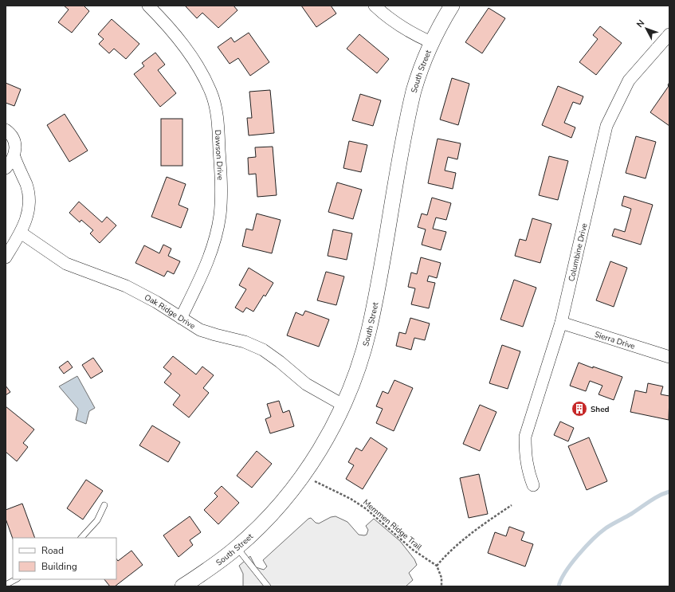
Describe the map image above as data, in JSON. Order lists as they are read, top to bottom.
{
  "streets": {
    "street": [
      "South Street",
      "Dawson Drive",
      "Columbine Drive",
      "Oak Ridge Drive",
      "Sierra Drive"
    ],
    "path": ["Memmen Ridge Trail"]
  },
  "crossings": [
    ["South Street", "Oak Ridge Drive"],
    ["South Street", "Memmen Ridge Trail"],
    ["Dawson Drive", "Oak Ridge Drive"],
    ["Columbine Drive", "Sierra Drive"]
  ],
  "places": {
    "building": ["Shed"]
  },
  "legend": ["Road", "Building"],
  "north": "top left"
}
